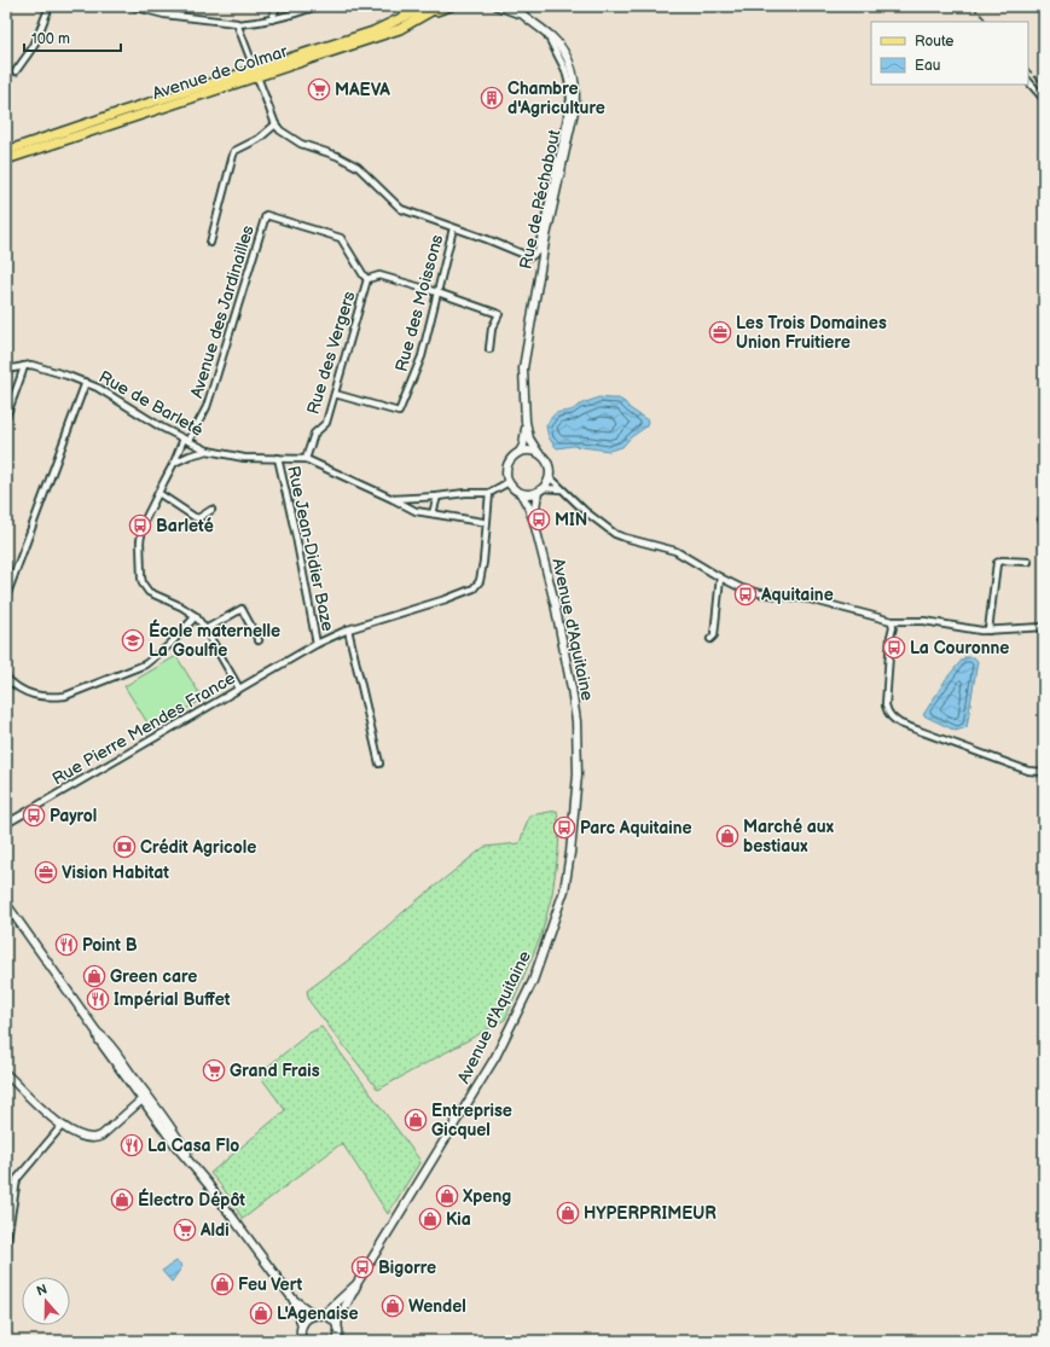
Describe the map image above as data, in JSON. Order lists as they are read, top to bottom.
{
  "streets": {
    "main road": ["Avenue de Colmar"],
    "street": [
      "Rue de Péchabout",
      "Rue des Moissons",
      "Avenue des Jardinailles",
      "Rue des Vergers",
      "Rue de Barleté",
      "Rue Jean-Didier Baze",
      "Avenue d'Aquitaine",
      "Rue Pierre Mendes France"
    ]
  },
  "crossings": [
    ["Rue de Péchabout", "Avenue d'Aquitaine"],
    ["Rue des Moissons", "Rue des Vergers"],
    ["Avenue des Jardinailles", "Rue des Vergers"],
    ["Avenue des Jardinailles", "Rue de Barleté"],
    ["Rue des Vergers", "Rue de Barleté"],
    ["Rue de Barleté", "Rue Jean-Didier Baze"],
    ["Rue de Barleté", "Rue Pierre Mendes France"],
    ["Rue Jean-Didier Baze", "Rue Pierre Mendes France"]
  ],
  "places": {
    "supermarket": ["MAEVA", "Grand Frais", "Aldi"],
    "building": ["Chambre d'Agriculture"],
    "office": ["Les Trois Domaines Union Fruitiere", "Vision Habitat"],
    "bus stop": [
      "MIN",
      "Barleté",
      "Aquitaine",
      "La Couronne",
      "Payrol",
      "Parc Aquitaine",
      "Bigorre"
    ],
    "school or university": ["École maternelle La Goulfie"],
    "shop": [
      "Marché aux bestiaux",
      "Green care",
      "Entreprise Gicquel",
      "Xpeng",
      "Électro Dépôt",
      "HYPERPRIMEUR",
      "Kia",
      "Feu Vert",
      "Wendel",
      "L'Agenaise"
    ],
    "bank": ["Crédit Agricole"],
    "restaurant": ["Point B", "Impérial Buffet", "La Casa Flo"]
  },
  "legend": ["Route", "Eau"],
  "scale_bar": "100 m",
  "north": "top"
}
